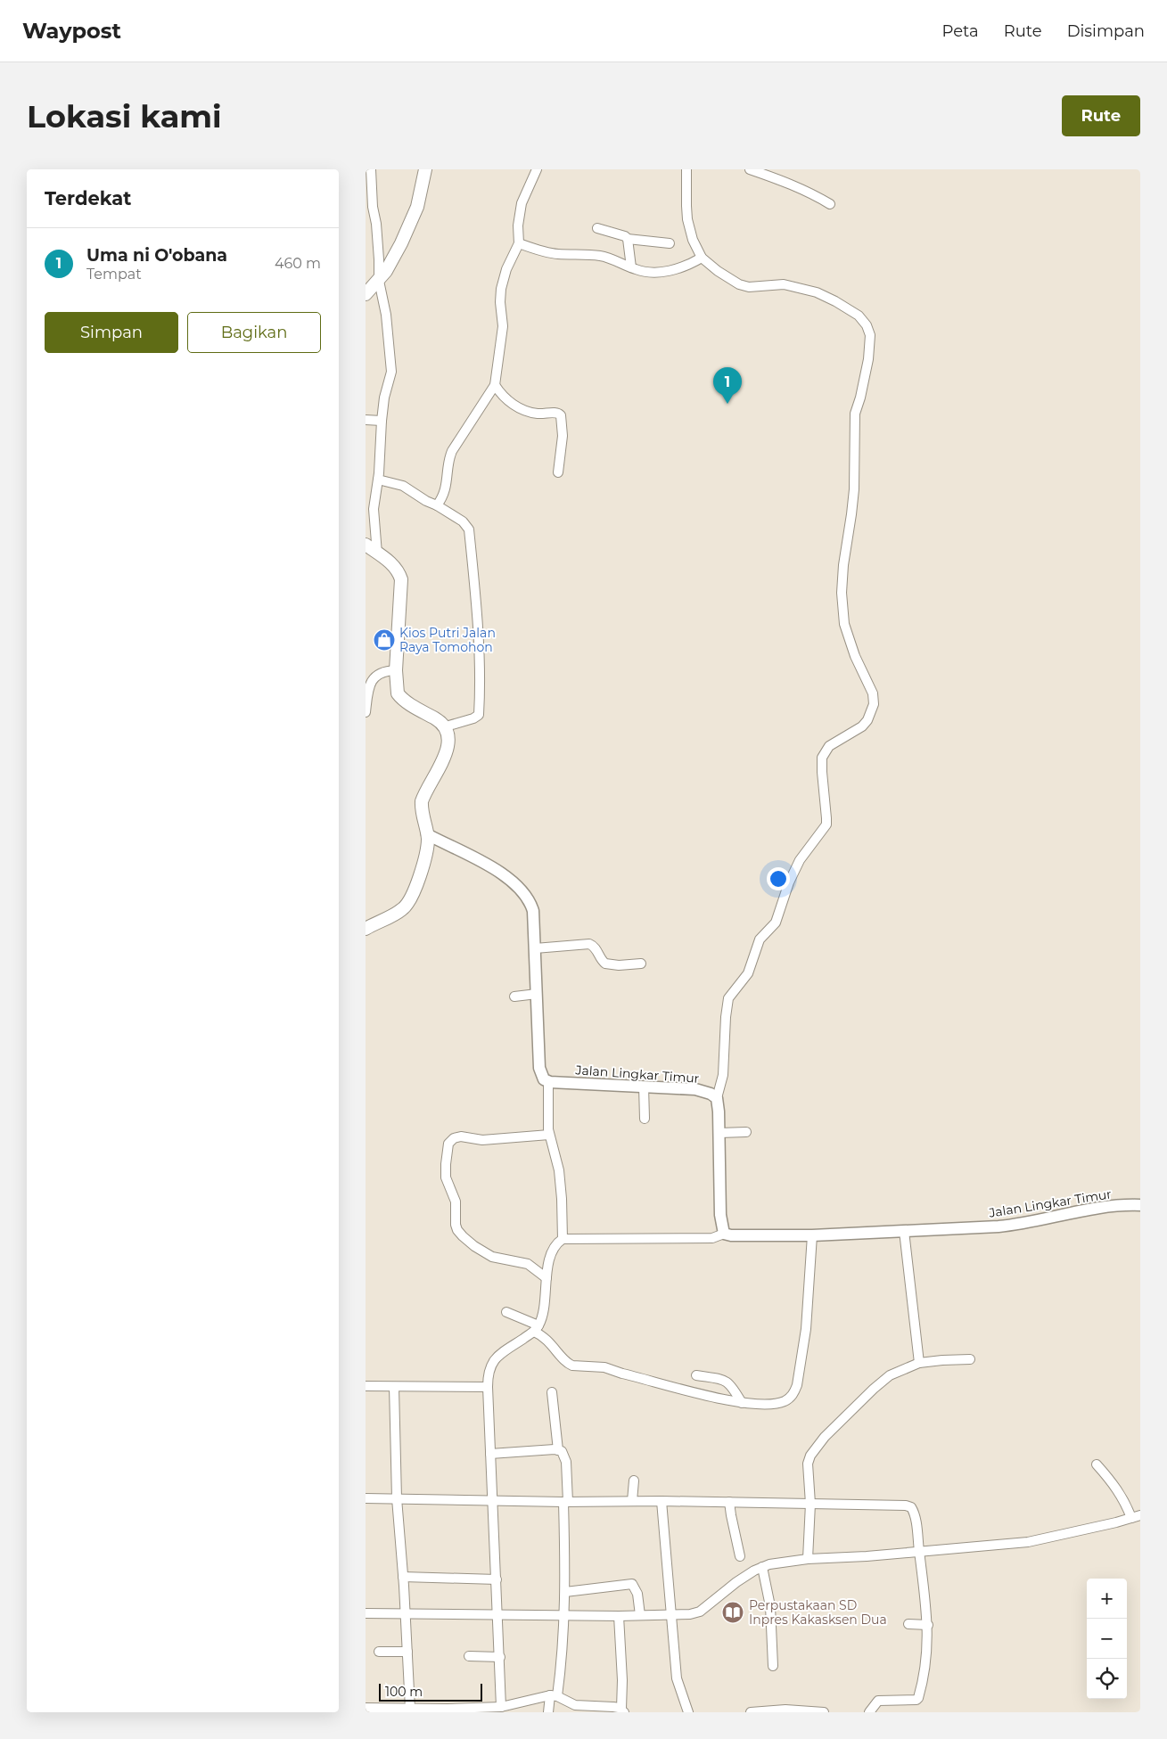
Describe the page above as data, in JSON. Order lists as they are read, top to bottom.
{
  "streets": {
    "main road": ["Jalan Lingkar Timur"]
  },
  "places": {
    "shop": ["Kios Putri Jalan Raya Tomohon"],
    "library": ["Perpustakaan SD Inpres Kakasksen Dua"]
  },
  "scale_bar": "100 m",
  "page": {
    "header": "Waypost",
    "nav": ["Peta", "Rute", "Disimpan"],
    "buttons": [
      "Rute",
      ["Simpan", "Bagikan"]
    ],
    "title": "Lokasi kami",
    "heading": "Terdekat",
    "list": [
      {
        "mark": "1",
        "name": "Uma ni O'obana",
        "note": "Tempat",
        "value": "460 m"
      }
    ],
    "pins": "1",
    "map_buttons": ["+", "−"],
    "scale": "100 m"
  }
}
